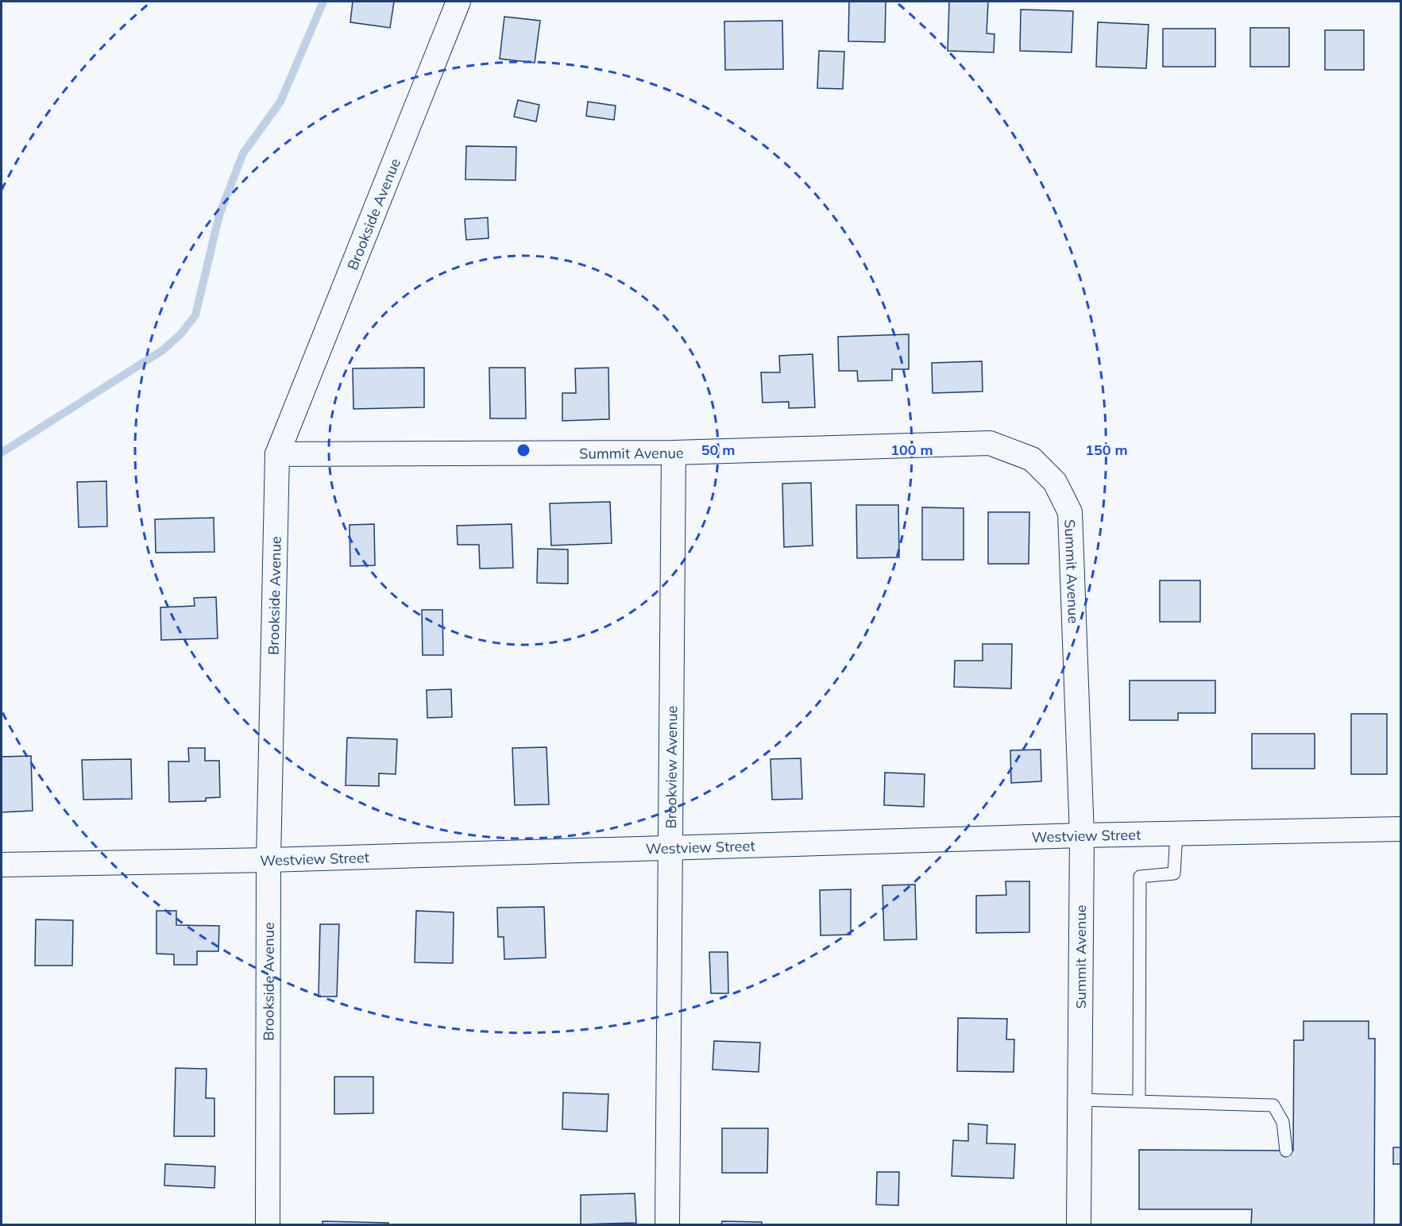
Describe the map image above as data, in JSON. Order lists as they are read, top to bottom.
{
  "streets": {
    "street": [
      "Brookside Avenue",
      "Summit Avenue",
      "Brookview Avenue",
      "Westview Street"
    ]
  },
  "crossings": [
    ["Brookside Avenue", "Summit Avenue"],
    ["Brookside Avenue", "Westview Street"],
    ["Summit Avenue", "Brookview Avenue"],
    ["Summit Avenue", "Westview Street"],
    ["Brookview Avenue", "Westview Street"]
  ],
  "rings": ["50 m", "100 m", "150 m"]
}
